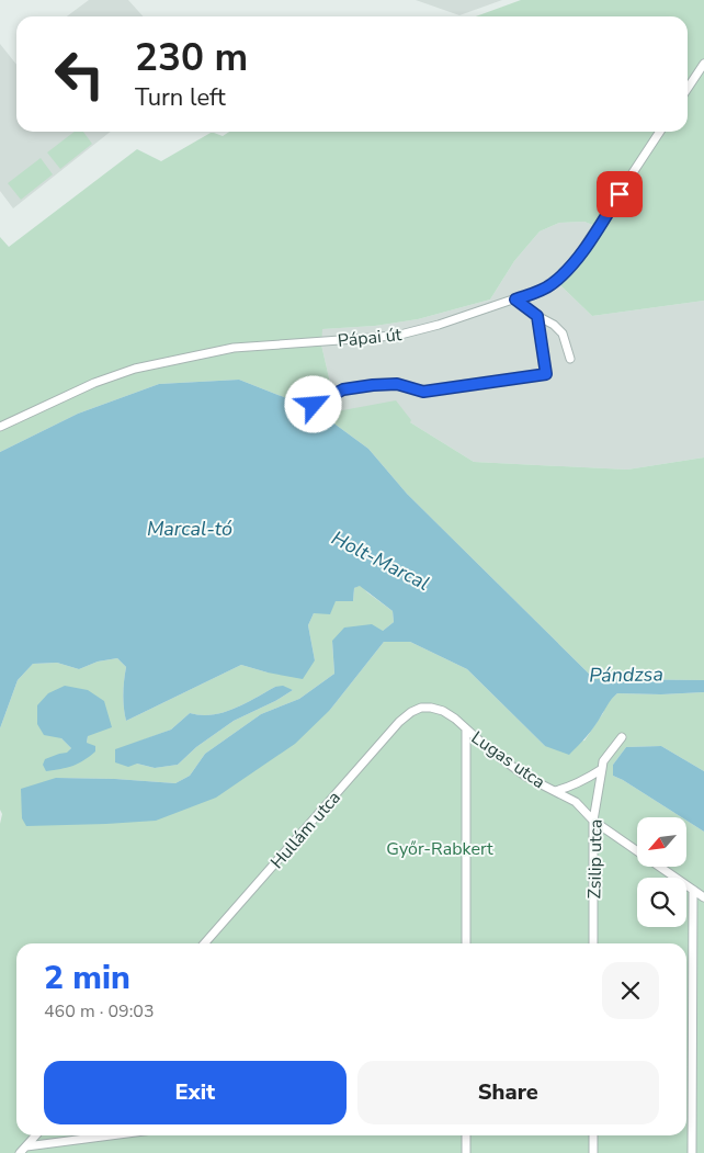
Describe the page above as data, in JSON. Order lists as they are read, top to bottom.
{
  "streets": {
    "street": [
      "Pápai út",
      "Lugas utca",
      "Hullám utca",
      "Zsilip utca"
    ]
  },
  "crossings": [
    ["Lugas utca", "Hullám utca"],
    ["Lugas utca", "Zsilip utca"]
  ],
  "water": ["Marcal-tó", "Holt-Marcal", "Pándzsa"],
  "parks": ["Győr-Rabkert"],
  "north": "bottom left",
  "page": {
    "turn": ["230 m", "Turn left"],
    "heading": ["2 min", "460 m · 09:03"],
    "buttons": ["Exit", "Share"]
  }
}
